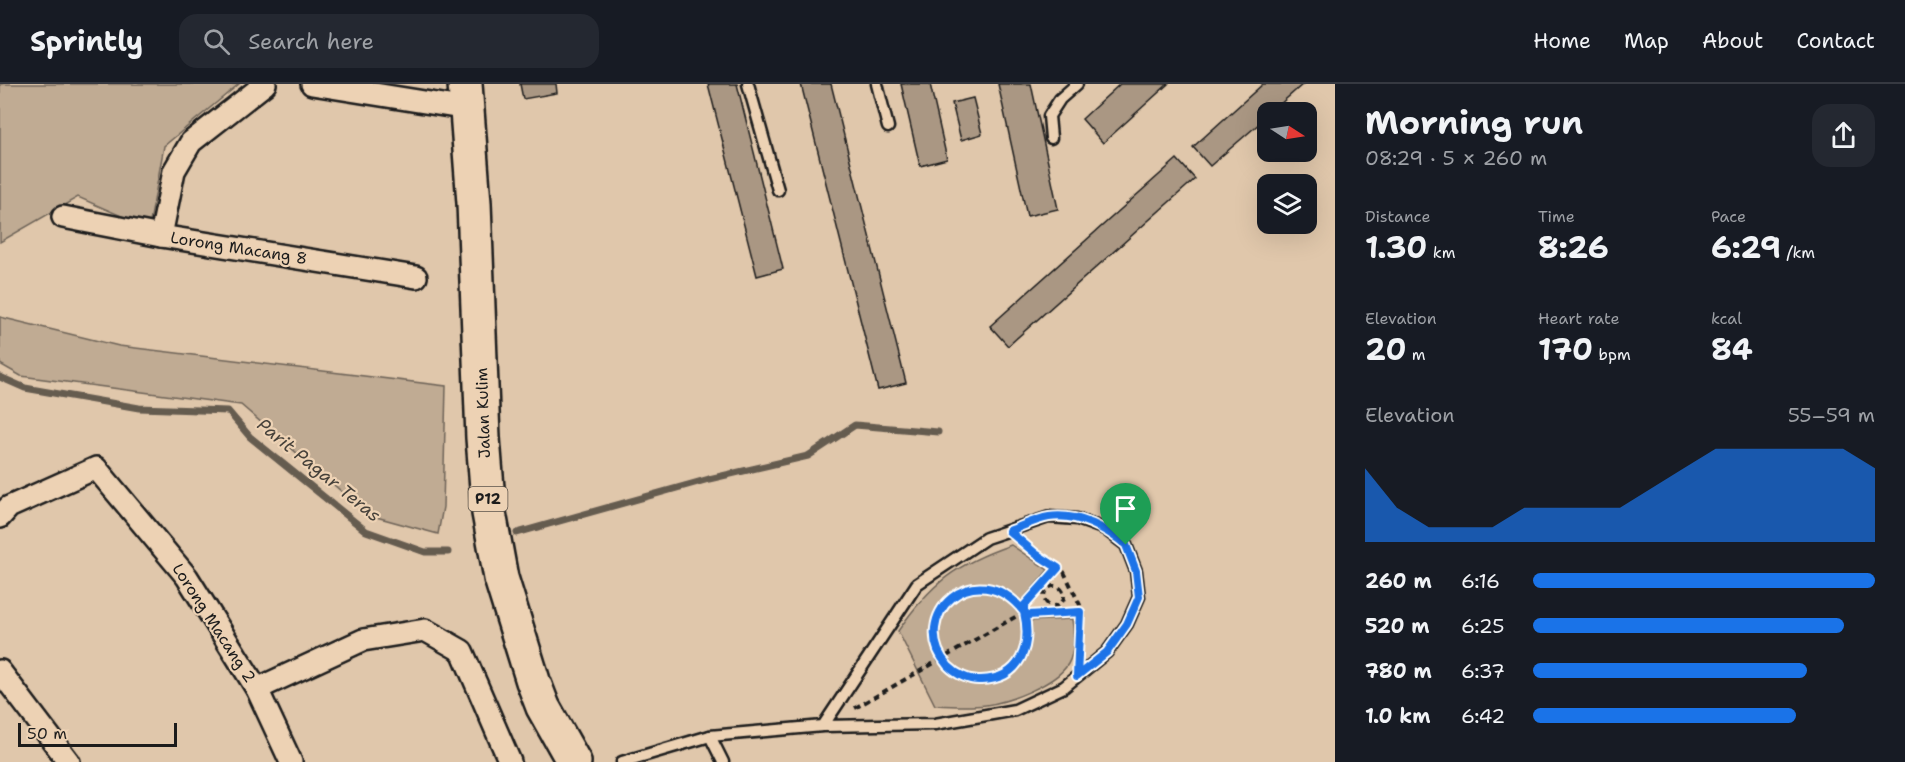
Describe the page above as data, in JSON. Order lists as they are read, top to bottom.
{
  "streets": {
    "main road": ["Jalan Kulim", "P12"],
    "street": ["Lorong Macang 8", "Lorong Macang 2"]
  },
  "water": ["Parit Pagar Teras"],
  "scale_bar": "50 m",
  "north": "right",
  "page": {
    "header": "Sprintly",
    "search": "Search here",
    "nav": [
      "Home",
      "Map",
      "About",
      "Contact"
    ],
    "heading": ["Morning run", "08:29 · 5 × 260 m"],
    "stats": [
      ["Distance", "1.30 km"],
      ["Time", "8:26"],
      ["Pace", "6:29 /km"],
      ["Elevation", "20 m"],
      ["Heart rate", "170 bpm"],
      ["kcal", "84"]
    ],
    "chart": ["Elevation", "55–59 m"],
    "list": [
      {
        "name": "260 m",
        "note": "6:16"
      },
      {
        "name": "520 m",
        "note": "6:25"
      },
      {
        "name": "780 m",
        "note": "6:37"
      },
      {
        "name": "1.0 km",
        "note": "6:42"
      }
    ],
    "scale": "50 m"
  }
}
